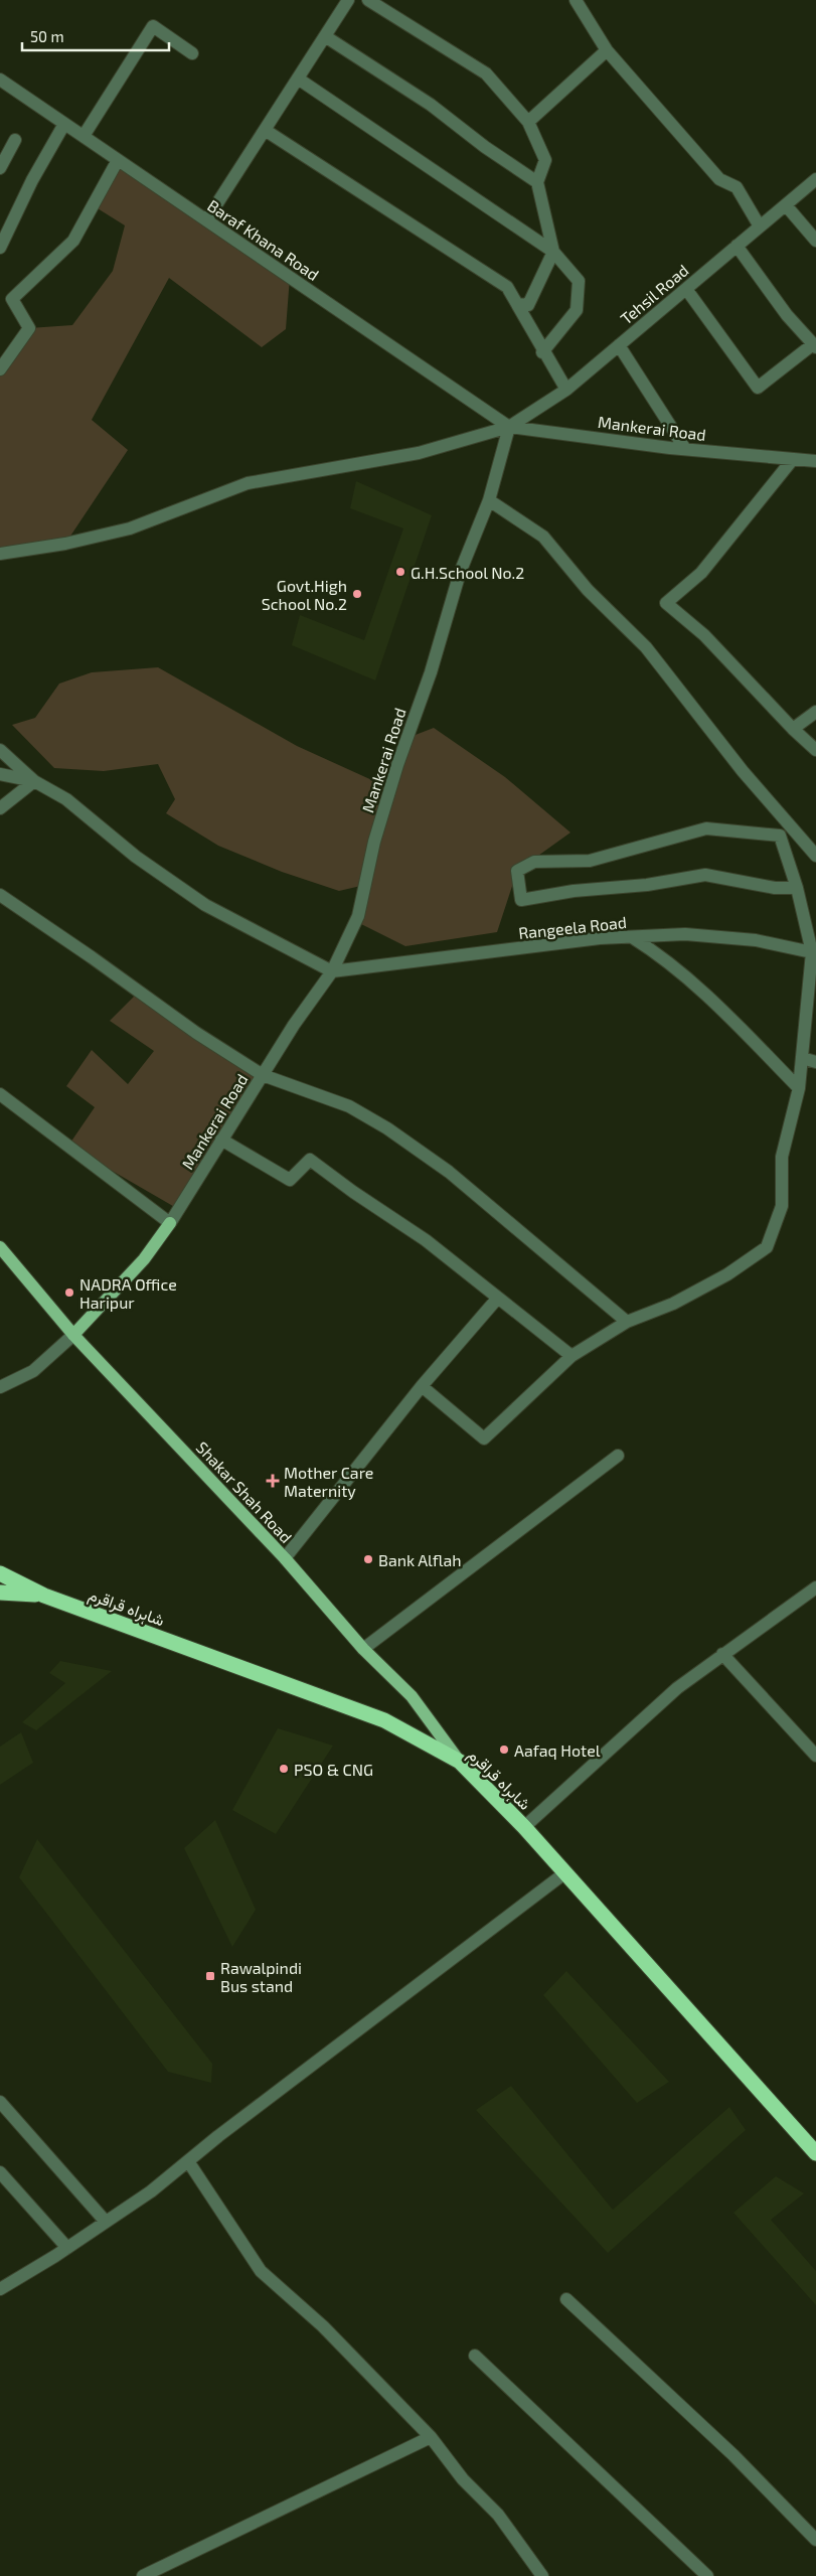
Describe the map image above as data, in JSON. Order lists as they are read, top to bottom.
{
  "streets": {
    "highway": ["شاہراہ قراقرم"],
    "main road": ["Mankerai Road", "Shakar Shah Road"],
    "street": ["Baraf Khana Road", "Tehsil Road", "Rangeela Road"]
  },
  "crossings": [
    ["Baraf Khana Road", "Tehsil Road"],
    ["Baraf Khana Road", "Mankerai Road"],
    ["Tehsil Road", "Mankerai Road"],
    ["Mankerai Road", "Rangeela Road"],
    ["Mankerai Road", "Shakar Shah Road"],
    ["Shakar Shah Road", "شاہراہ قراقرم"]
  ],
  "places": {
    "other": [
      "G.H.School No.2",
      "Govt.High School No.2",
      "NADRA Office Haripur",
      "Bank Alflah",
      "Aafaq Hotel",
      "PSO & CNG"
    ],
    "health": ["Mother Care Maternity"],
    "transit": ["Rawalpindi Bus stand"]
  },
  "scale_bar": "50 m"
}
